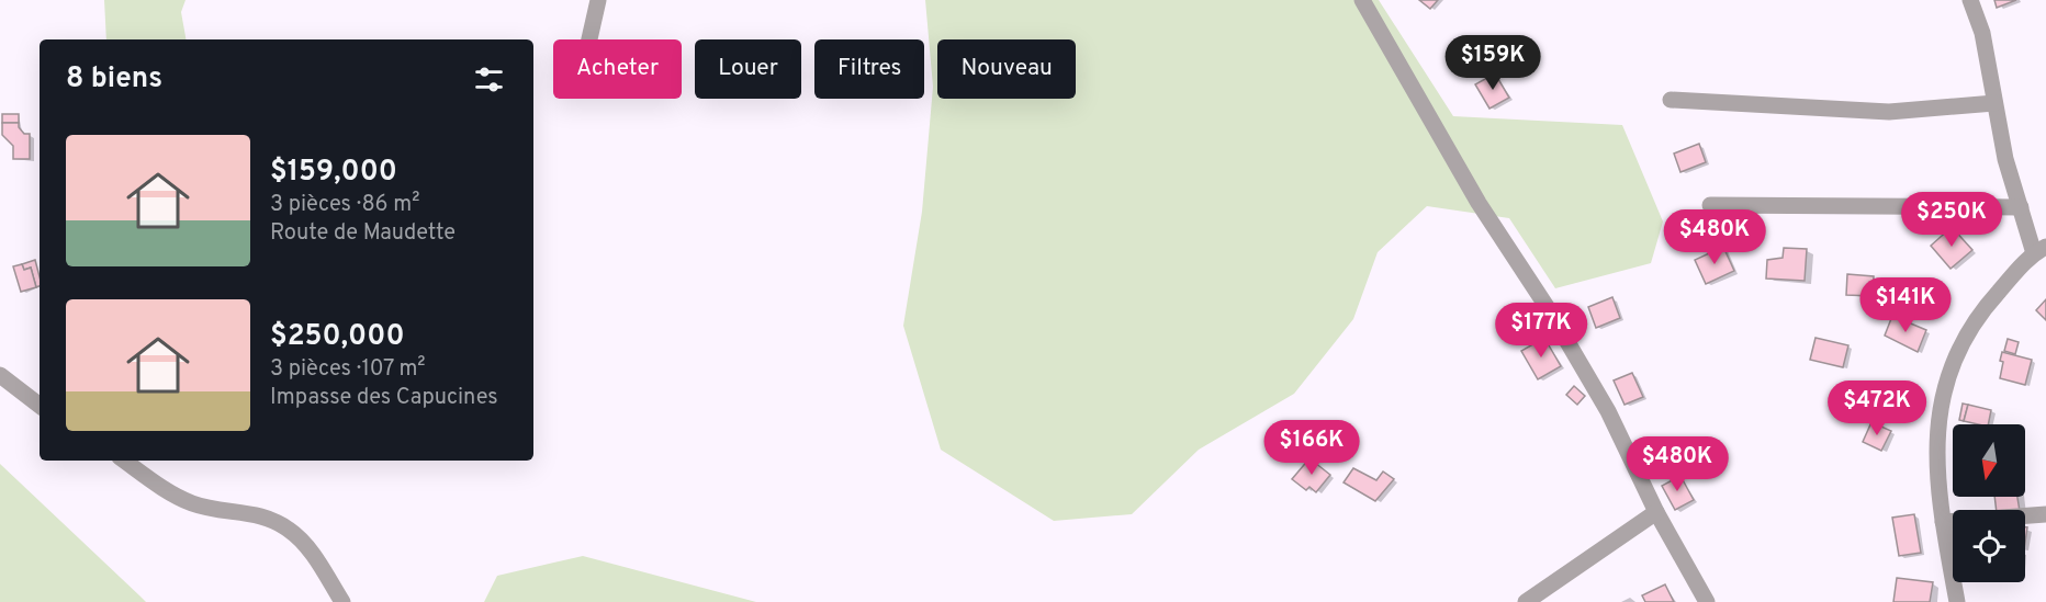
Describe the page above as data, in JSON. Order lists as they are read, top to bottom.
{
  "north": "bottom",
  "page": {
    "price": [
      "$159K",
      "$250K",
      "$480K",
      "$141K",
      "$177K",
      "$472K",
      "$166K",
      "$480K"
    ],
    "chip": [
      "Acheter",
      "Louer",
      "Filtres",
      "Nouveau"
    ],
    "heading": "8 biens",
    "list": [
      {
        "name": "$159,000",
        "note": "3 pièces · 86 m² · Route de Maudette"
      },
      {
        "name": "$250,000",
        "note": "3 pièces · 107 m² · Impasse des Capucines"
      }
    ]
  }
}
